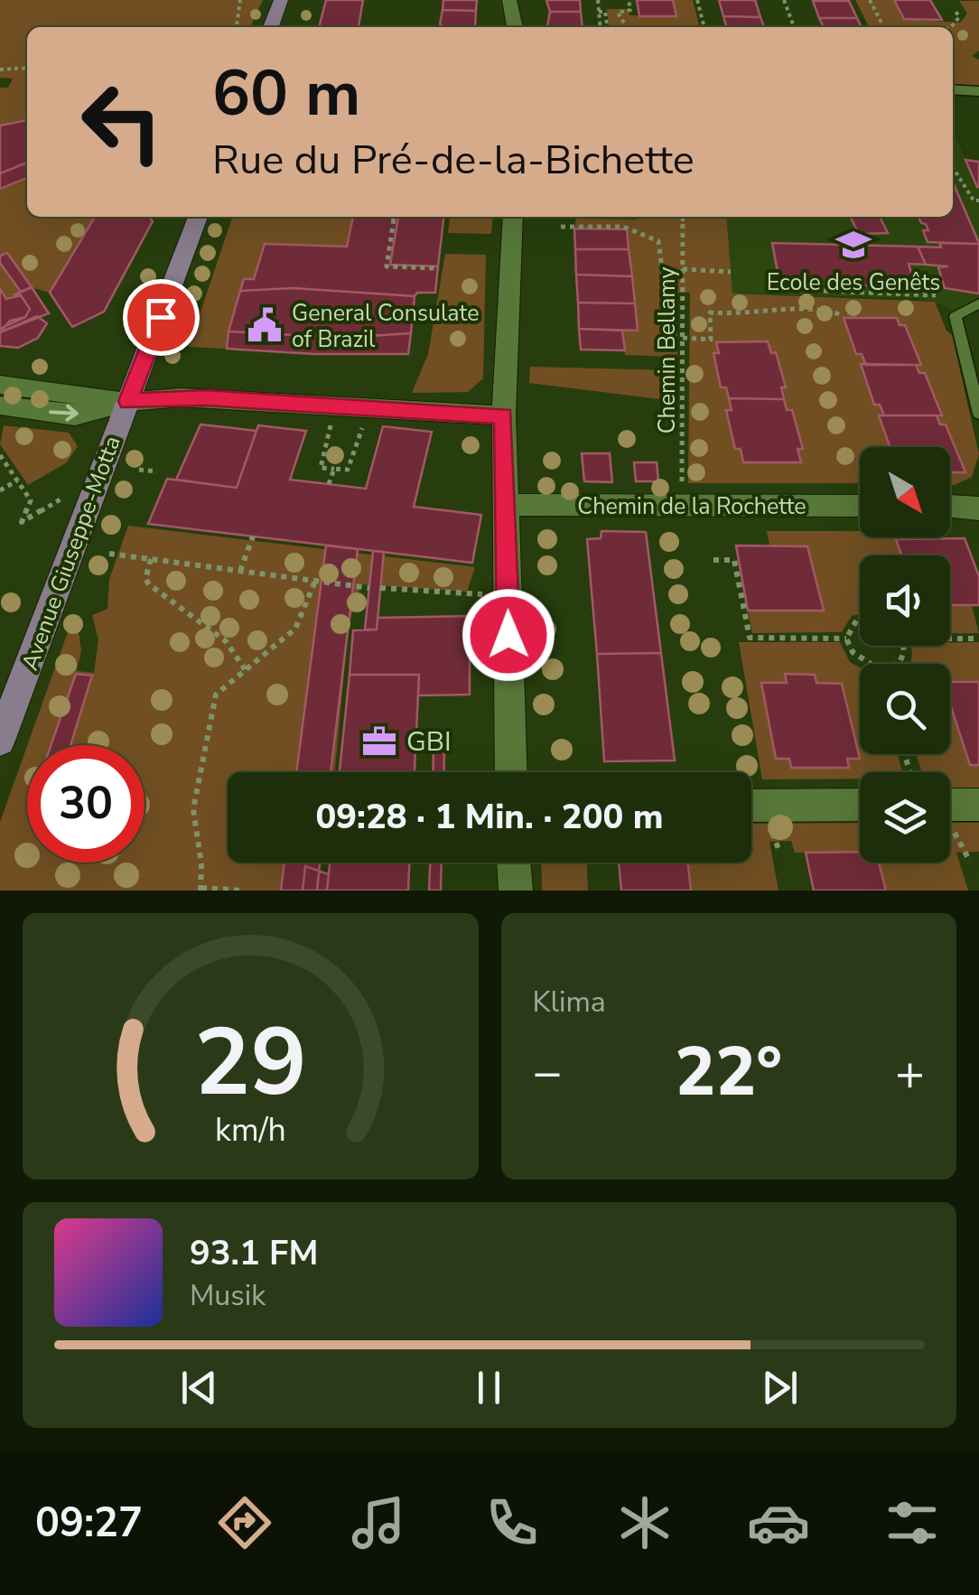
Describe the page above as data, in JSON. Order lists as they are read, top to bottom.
{
  "streets": {
    "main road": ["Avenue Giuseppe-Motta"],
    "street": ["Chemin de la Rochette"],
    "path": ["Chemin Bellamy"]
  },
  "places": {
    "school or university": ["Ecole des Genêts"],
    "public building": ["General Consulate of Brazil"],
    "office": ["GBI"]
  },
  "north": "bottom right",
  "page": {
    "turn": ["60 m", "Rue du Pré-de-la-Bichette"],
    "limit": "30",
    "trip": "09:28 · 1 Min. · 200 m",
    "tile": "Klima",
    "heat": ["−", "22°", "+"],
    "song": ["93.1 FM", "Musik"],
    "tabs": "09:27",
    "gauge": ["29", "km/h"]
  }
}
